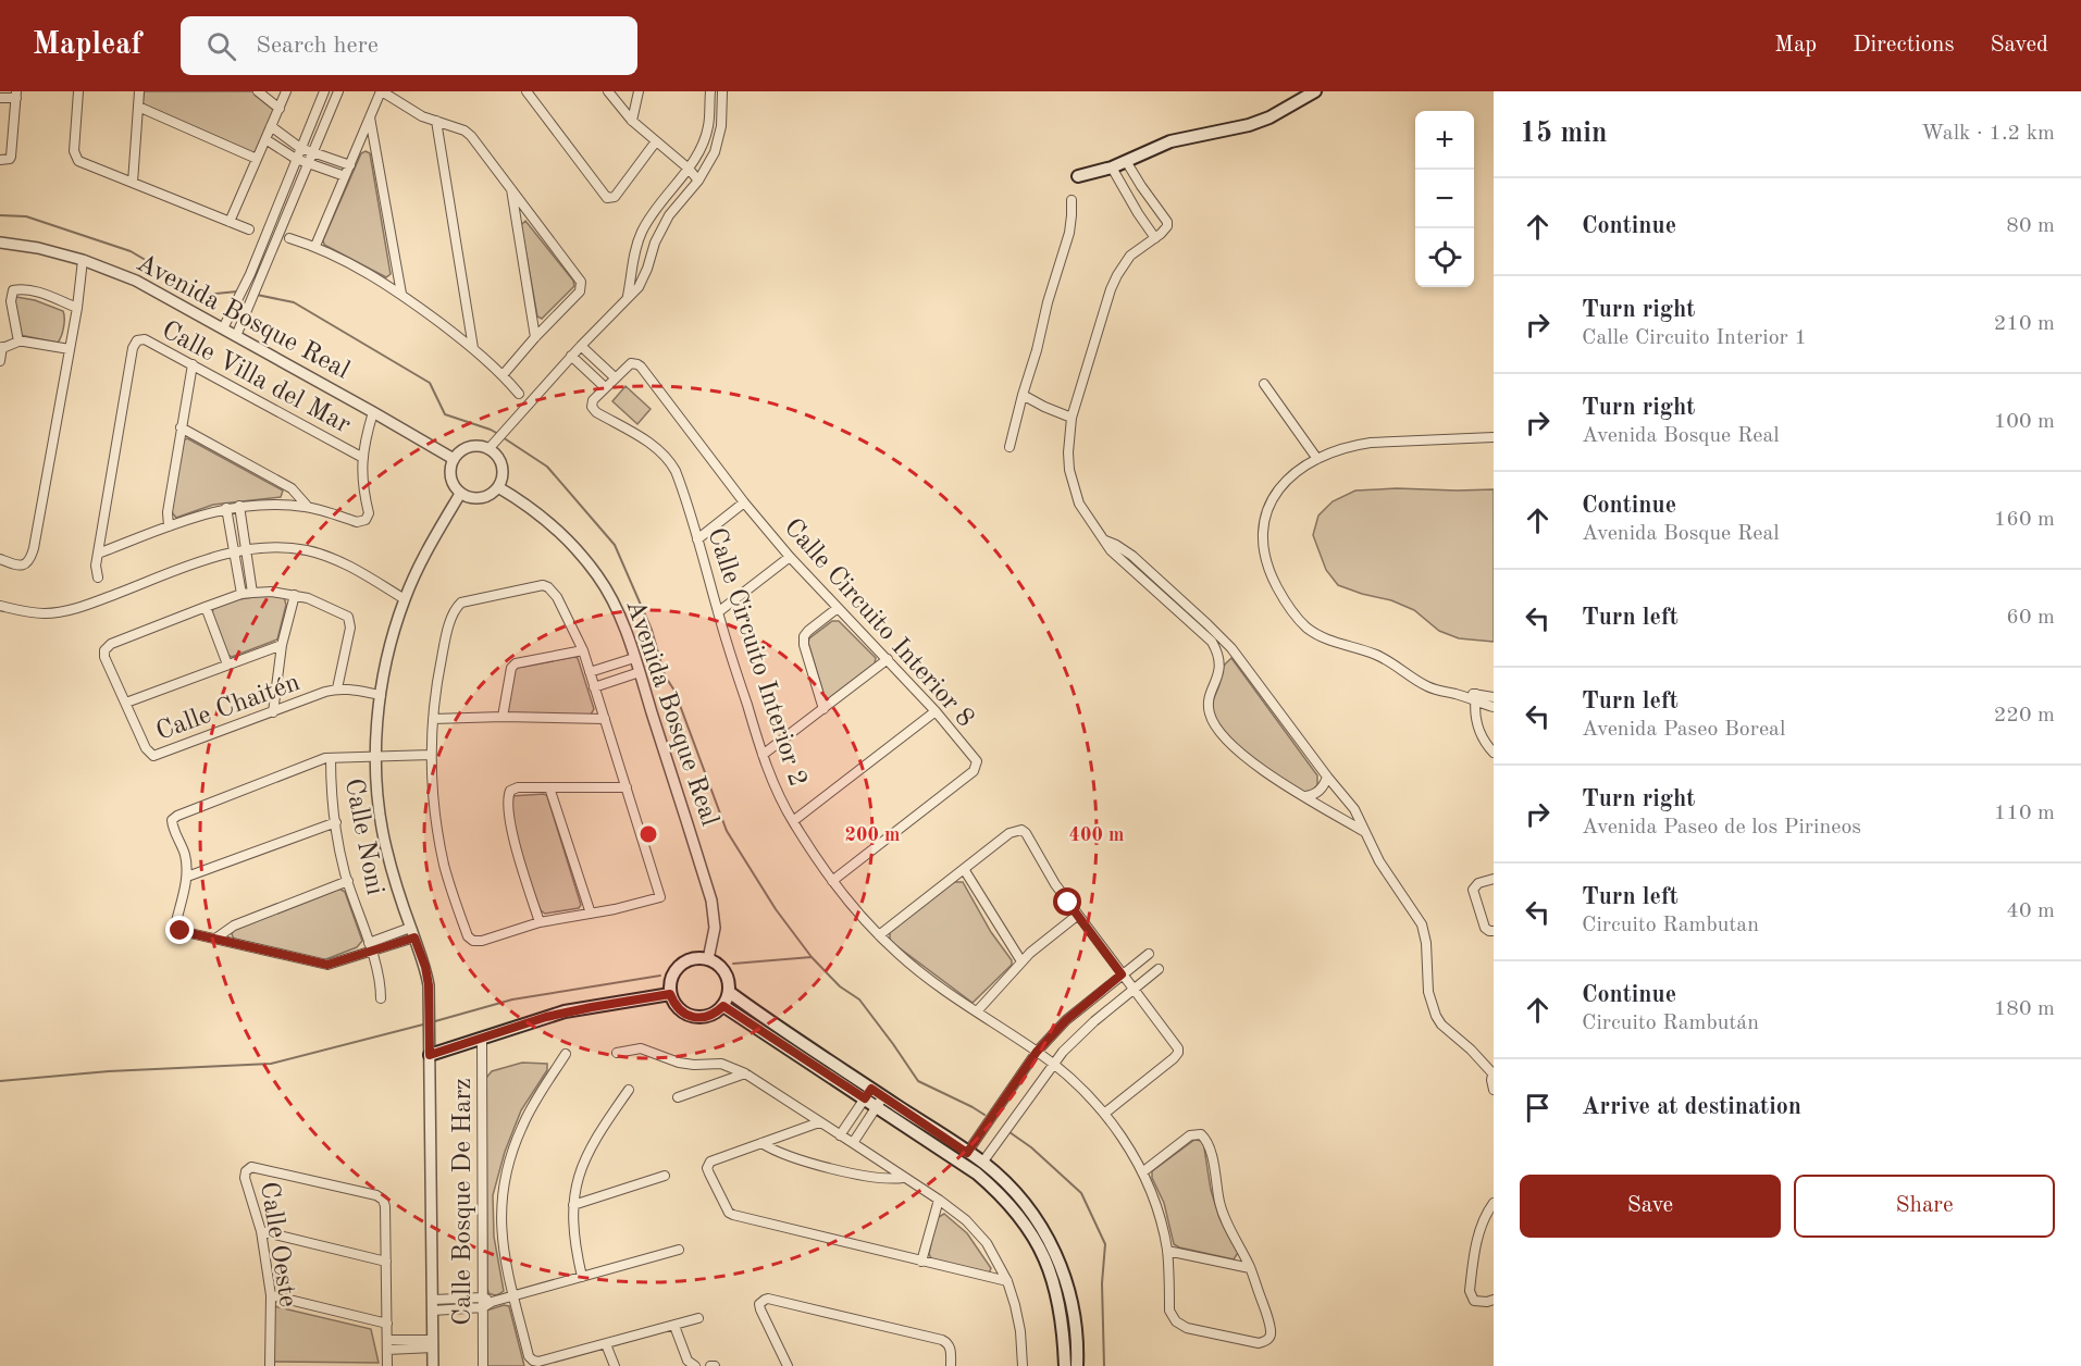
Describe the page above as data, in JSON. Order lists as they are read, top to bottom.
{
  "streets": {
    "street": [
      "Avenida Bosque Real",
      "Calle Villa del Mar",
      "Calle Circuito Interior 8",
      "Calle Circuito Interior 2",
      "Calle Chaitén",
      "Calle Noni",
      "Calle Bosque De Harz",
      "Calle Oeste"
    ]
  },
  "crossings": [
    ["Calle Circuito Interior 8", "Calle Circuito Interior 2"]
  ],
  "page": {
    "header": "Mapleaf",
    "search": "Search here",
    "nav": ["Map", "Directions", "Saved"],
    "heading": ["15 min", "Walk · 1.2 km"],
    "map_buttons": ["+", "−"],
    "list": [
      ["Continue", "80 m"],
      ["Turn right", "Calle Circuito Interior 1", "210 m"],
      ["Turn right", "Avenida Bosque Real", "100 m"],
      ["Continue", "Avenida Bosque Real", "160 m"],
      ["Turn left", "60 m"],
      ["Turn left", "Avenida Paseo Boreal", "220 m"],
      ["Turn right", "Avenida Paseo de los Pirineos", "110 m"],
      ["Turn left", "Circuito Rambutan", "40 m"],
      ["Continue", "Circuito Rambután", "180 m"],
      "Arrive at destination"
    ],
    "buttons": ["Save", "Share"]
  },
  "rings": ["200 m", "400 m"]
}
